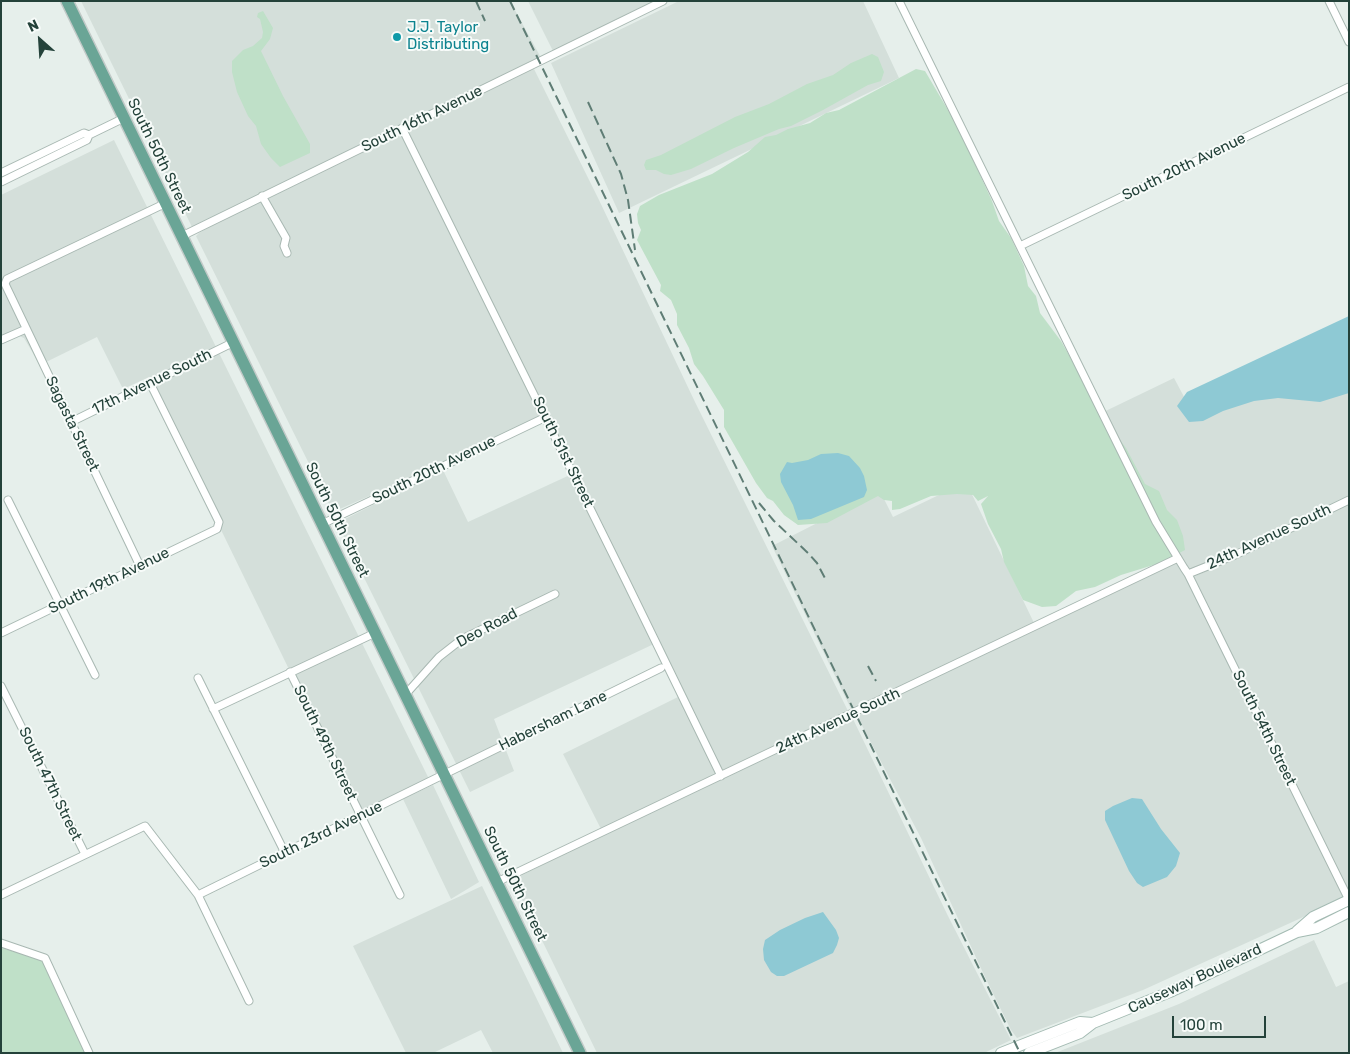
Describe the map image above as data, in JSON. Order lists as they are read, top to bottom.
{
  "streets": {
    "main road": ["South 50th Street", "Causeway Boulevard"],
    "street": [
      "South 16th Avenue",
      "South 20th Avenue",
      "17th Avenue South",
      "Sagasta Street",
      "South 51st Street",
      "24th Avenue South",
      "South 19th Avenue",
      "Deo Road",
      "Habersham Lane",
      "South 54th Street",
      "South 49th Street",
      "South 47th Street",
      "South 23rd Avenue"
    ]
  },
  "crossings": [
    ["South 16th Avenue", "South 50th Street"],
    ["South 16th Avenue", "South 51st Street"],
    ["South 50th Street", "South 20th Avenue"],
    ["South 50th Street", "17th Avenue South"],
    ["South 50th Street", "Sagasta Street"],
    ["South 50th Street", "24th Avenue South"],
    ["South 50th Street", "Deo Road"],
    ["South 50th Street", "Habersham Lane"],
    ["South 50th Street", "South 23rd Avenue"],
    ["South 20th Avenue", "South 51st Street"],
    ["South 20th Avenue", "South 54th Street"],
    ["17th Avenue South", "Sagasta Street"],
    ["17th Avenue South", "South 19th Avenue"],
    ["Sagasta Street", "South 19th Avenue"],
    ["South 51st Street", "24th Avenue South"],
    ["24th Avenue South", "South 54th Street"],
    ["Habersham Lane", "South 23rd Avenue"],
    ["South 54th Street", "Causeway Boulevard"],
    ["South 49th Street", "South 23rd Avenue"]
  ],
  "places": ["J.J. Taylor Distributing"],
  "scale_bar": "100 m",
  "north": "top left"
}
